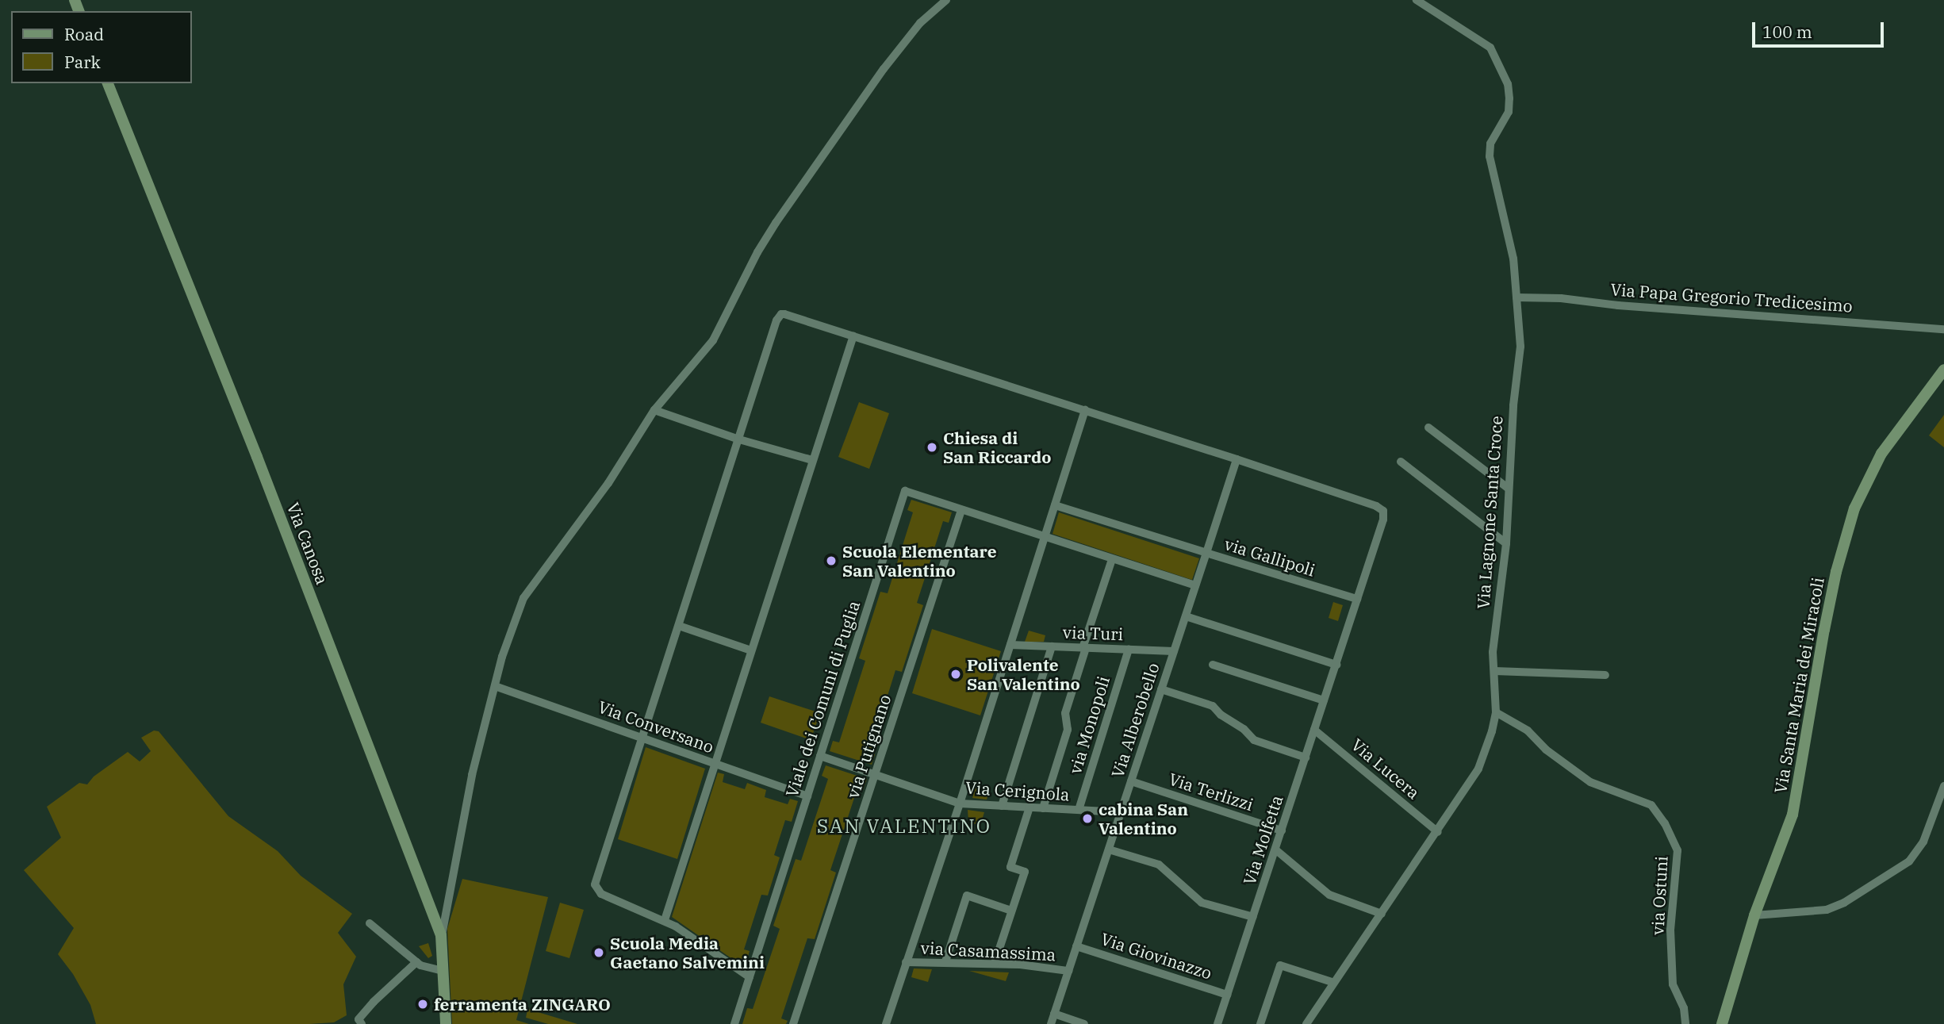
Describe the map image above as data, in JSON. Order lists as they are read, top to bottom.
{
  "streets": {
    "main road": ["Via Canosa", "Via Santa Maria dei Miracoli"],
    "street": [
      "Via Papa Gregorio Tredicesimo",
      "Via Lagnone Santa Croce",
      "via Gallipoli",
      "via Turi",
      "Viale dei Comuni di Puglia",
      "Via Alberobello",
      "via Monopoli",
      "Via Conversano",
      "via Putignano",
      "Via Lucera",
      "Via Cerignola",
      "Via Terlizzi",
      "Via Molfetta",
      "via Ostuni",
      "via Casamassima",
      "Via Giovinazzo"
    ]
  },
  "crossings": [
    ["Via Papa Gregorio Tredicesimo", "Via Lagnone Santa Croce"],
    ["Via Lagnone Santa Croce", "Via Lucera"],
    ["Via Lagnone Santa Croce", "via Ostuni"],
    ["via Gallipoli", "Viale dei Comuni di Puglia"],
    ["via Gallipoli", "Via Alberobello"],
    ["via Turi", "Via Alberobello"],
    ["via Turi", "via Monopoli"],
    ["Viale dei Comuni di Puglia", "Via Conversano"],
    ["Viale dei Comuni di Puglia", "via Putignano"],
    ["Viale dei Comuni di Puglia", "Via Cerignola"],
    ["Via Alberobello", "Via Cerignola"],
    ["Via Alberobello", "Via Terlizzi"],
    ["Via Alberobello", "via Casamassima"],
    ["Via Alberobello", "Via Giovinazzo"],
    ["via Monopoli", "Via Cerignola"],
    ["via Putignano", "Via Cerignola"],
    ["Via Lucera", "Via Molfetta"],
    ["Via Terlizzi", "Via Molfetta"],
    ["Via Molfetta", "Via Giovinazzo"]
  ],
  "districts": ["SAN VALENTINO"],
  "places": [
    "Chiesa di San Riccardo",
    "Scuola Elementare San Valentino",
    "Polivalente San Valentino",
    "cabina San Valentino",
    "Scuola Media Gaetano Salvemini",
    "ferramenta ZINGARO"
  ],
  "legend": ["Road", "Park"],
  "scale_bar": "100 m"
}
